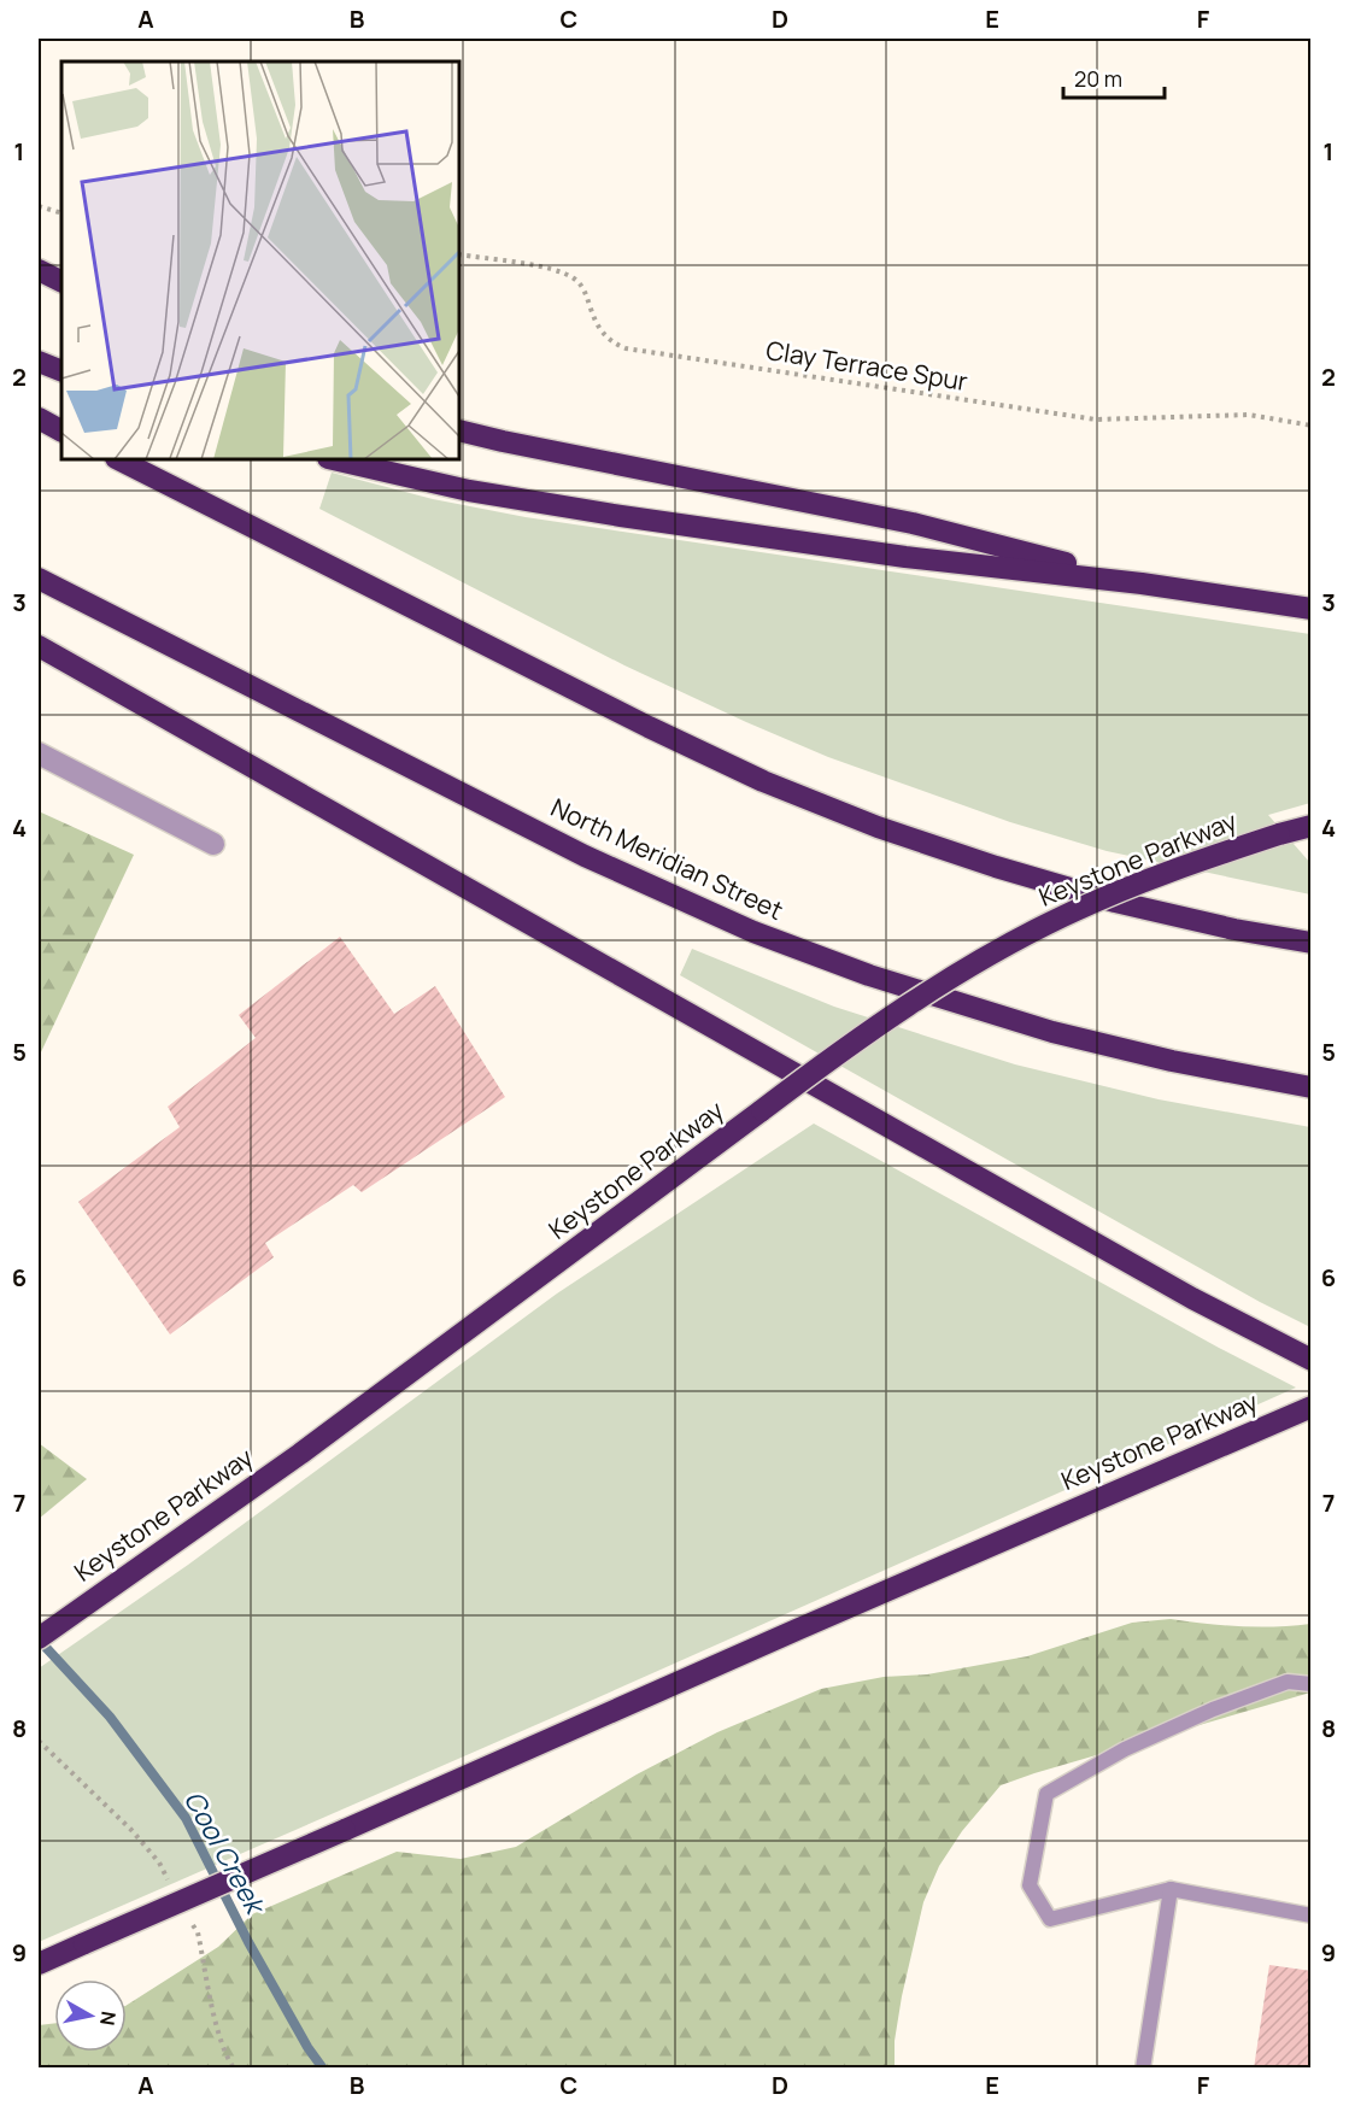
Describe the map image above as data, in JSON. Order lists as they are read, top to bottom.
{
  "streets": {
    "highway": ["North Meridian Street", "Keystone Parkway"],
    "path": ["Clay Terrace Spur"]
  },
  "water": ["Cool Creek"],
  "scale_bar": "20 m",
  "north": "right",
  "grid": {
    "columns": [
      "A",
      "B",
      "C",
      "D",
      "E",
      "F"
    ],
    "rows": [
      "1",
      "2",
      "3",
      "4",
      "5",
      "6",
      "7",
      "8",
      "9"
    ]
  }
}
